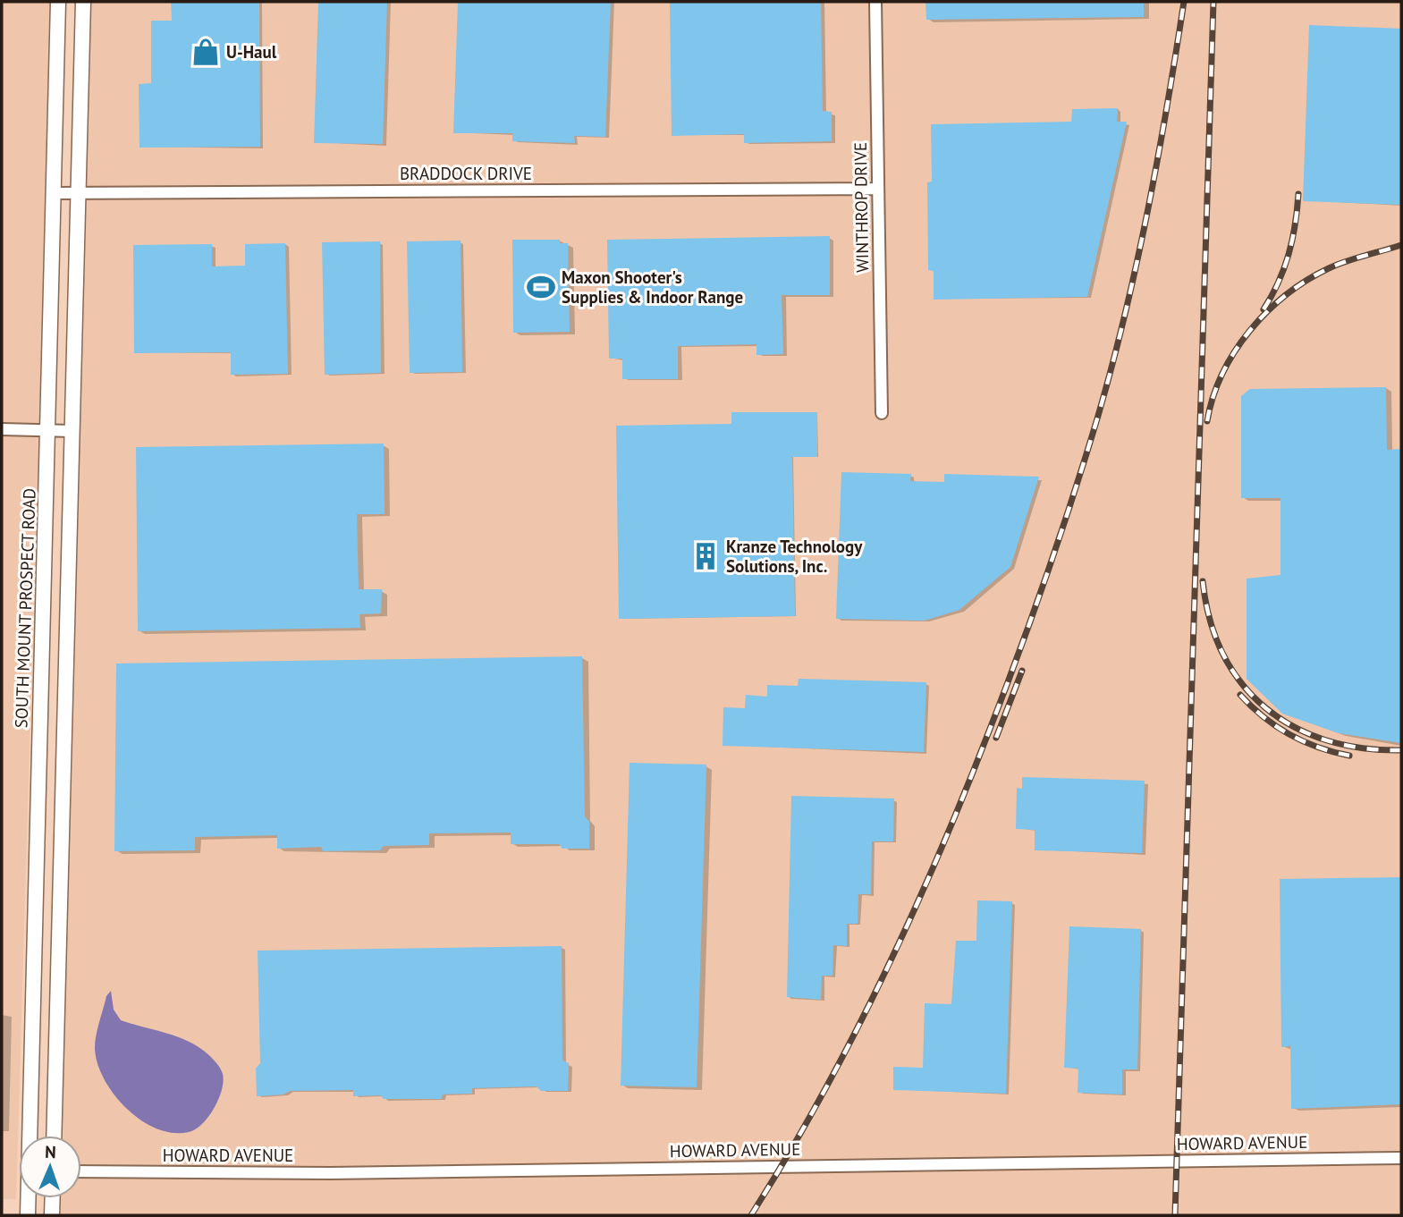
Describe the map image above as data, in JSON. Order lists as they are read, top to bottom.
{
  "streets": {
    "main road": ["SOUTH MOUNT PROSPECT ROAD"],
    "street": ["BRADDOCK DRIVE", "WINTHROP DRIVE", "HOWARD AVENUE"]
  },
  "crossings": [
    ["BRADDOCK DRIVE", "WINTHROP DRIVE"],
    ["BRADDOCK DRIVE", "SOUTH MOUNT PROSPECT ROAD"]
  ],
  "places": {
    "shop": ["U-Haul"],
    "sports": ["Maxon Shooter's Supplies & Indoor Range"],
    "building": ["Kranze Technology Solutions, Inc."]
  },
  "north": "top"
}
